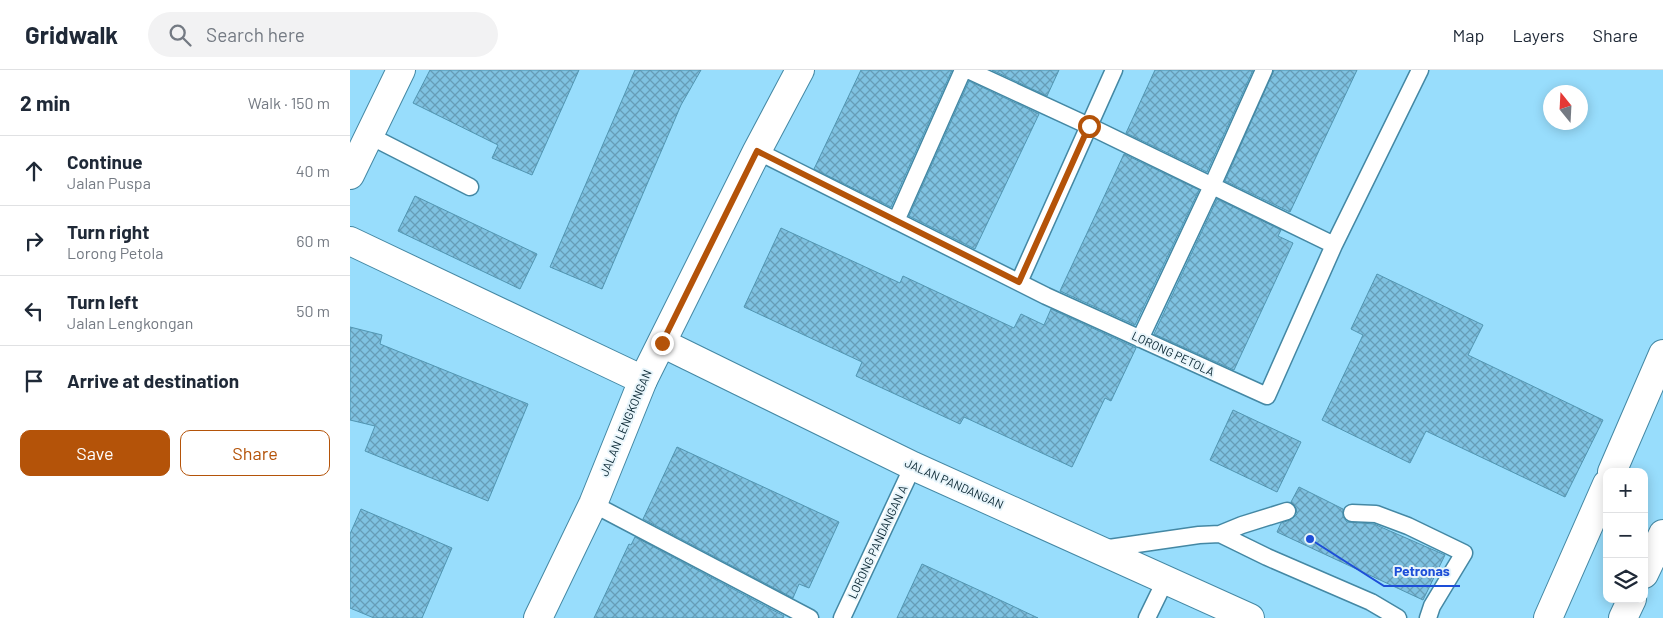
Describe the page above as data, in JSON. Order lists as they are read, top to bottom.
{
  "streets": {
    "street": ["JALAN LENGKONGAN", "JALAN PANDANGAN"],
    "lane": ["LORONG PETOLA", "LORONG PANDANGAN A"]
  },
  "crossings": [
    ["LORONG PETOLA", "JALAN LENGKONGAN"],
    ["JALAN LENGKONGAN", "JALAN PANDANGAN"],
    ["JALAN PANDANGAN", "LORONG PANDANGAN A"]
  ],
  "places": ["Petronas"],
  "north": "top",
  "page": {
    "header": "Gridwalk",
    "search": "Search here",
    "nav": ["Map", "Layers", "Share"],
    "heading": ["2 min", "Walk · 150 m"],
    "list": [
      ["Continue", "Jalan Puspa", "40 m"],
      ["Turn right", "Lorong Petola", "60 m"],
      ["Turn left", "Jalan Lengkongan", "50 m"],
      "Arrive at destination"
    ],
    "buttons": ["Save", "Share"],
    "map_buttons": ["+", "−"]
  }
}
